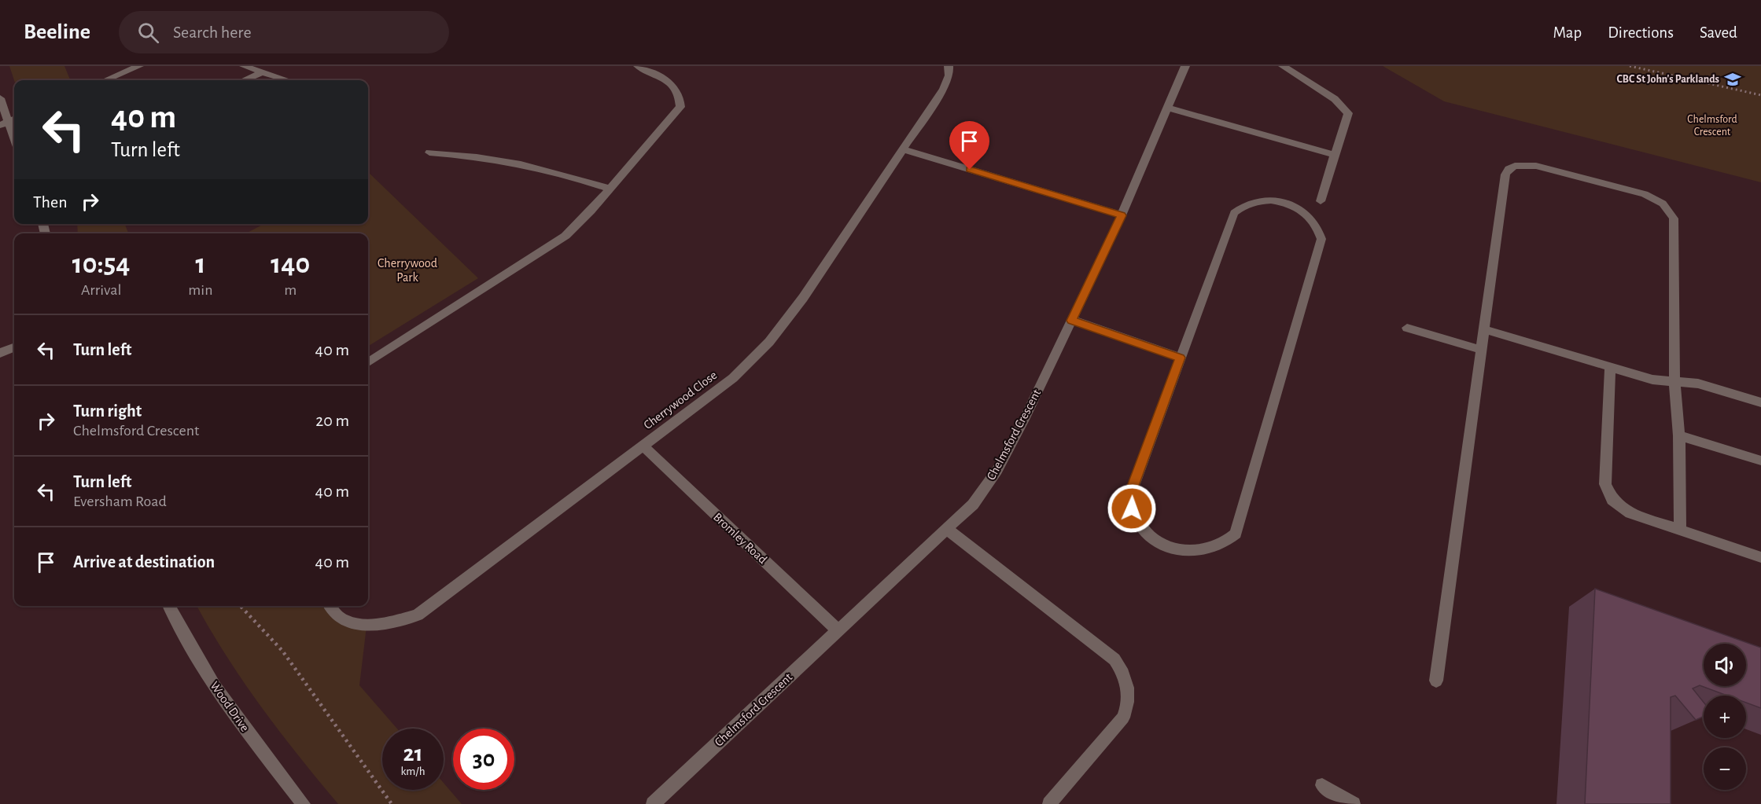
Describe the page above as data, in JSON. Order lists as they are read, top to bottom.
{
  "streets": {
    "street": [
      "Cherrywood Close",
      "Chelmsford Crescent",
      "Bromley Road",
      "Wood Drive"
    ]
  },
  "crossings": [
    ["Cherrywood Close", "Bromley Road"],
    ["Chelmsford Crescent", "Bromley Road"]
  ],
  "parks": ["Chelmsford Crescent", "Cherrywood Park"],
  "places": {
    "school or university": ["CBC St John's Parklands"]
  },
  "page": {
    "header": "Beeline",
    "search": "Search here",
    "nav": ["Map", "Directions", "Saved"],
    "turn": ["40 m", "Turn left"],
    "then": "Then",
    "eta": [
      "10:54",
      "Arrival",
      "1",
      "min",
      "140",
      "m"
    ],
    "list": [
      {
        "name": "Turn left",
        "value": "40 m"
      },
      {
        "name": "Turn right",
        "note": "Chelmsford Crescent",
        "value": "20 m"
      },
      {
        "name": "Turn left",
        "note": "Eversham Road",
        "value": "40 m"
      },
      {
        "name": "Arrive at destination",
        "value": "40 m"
      }
    ],
    "map_buttons": ["+", "−"],
    "speed": "21 km/h",
    "limit": "30"
  }
}
